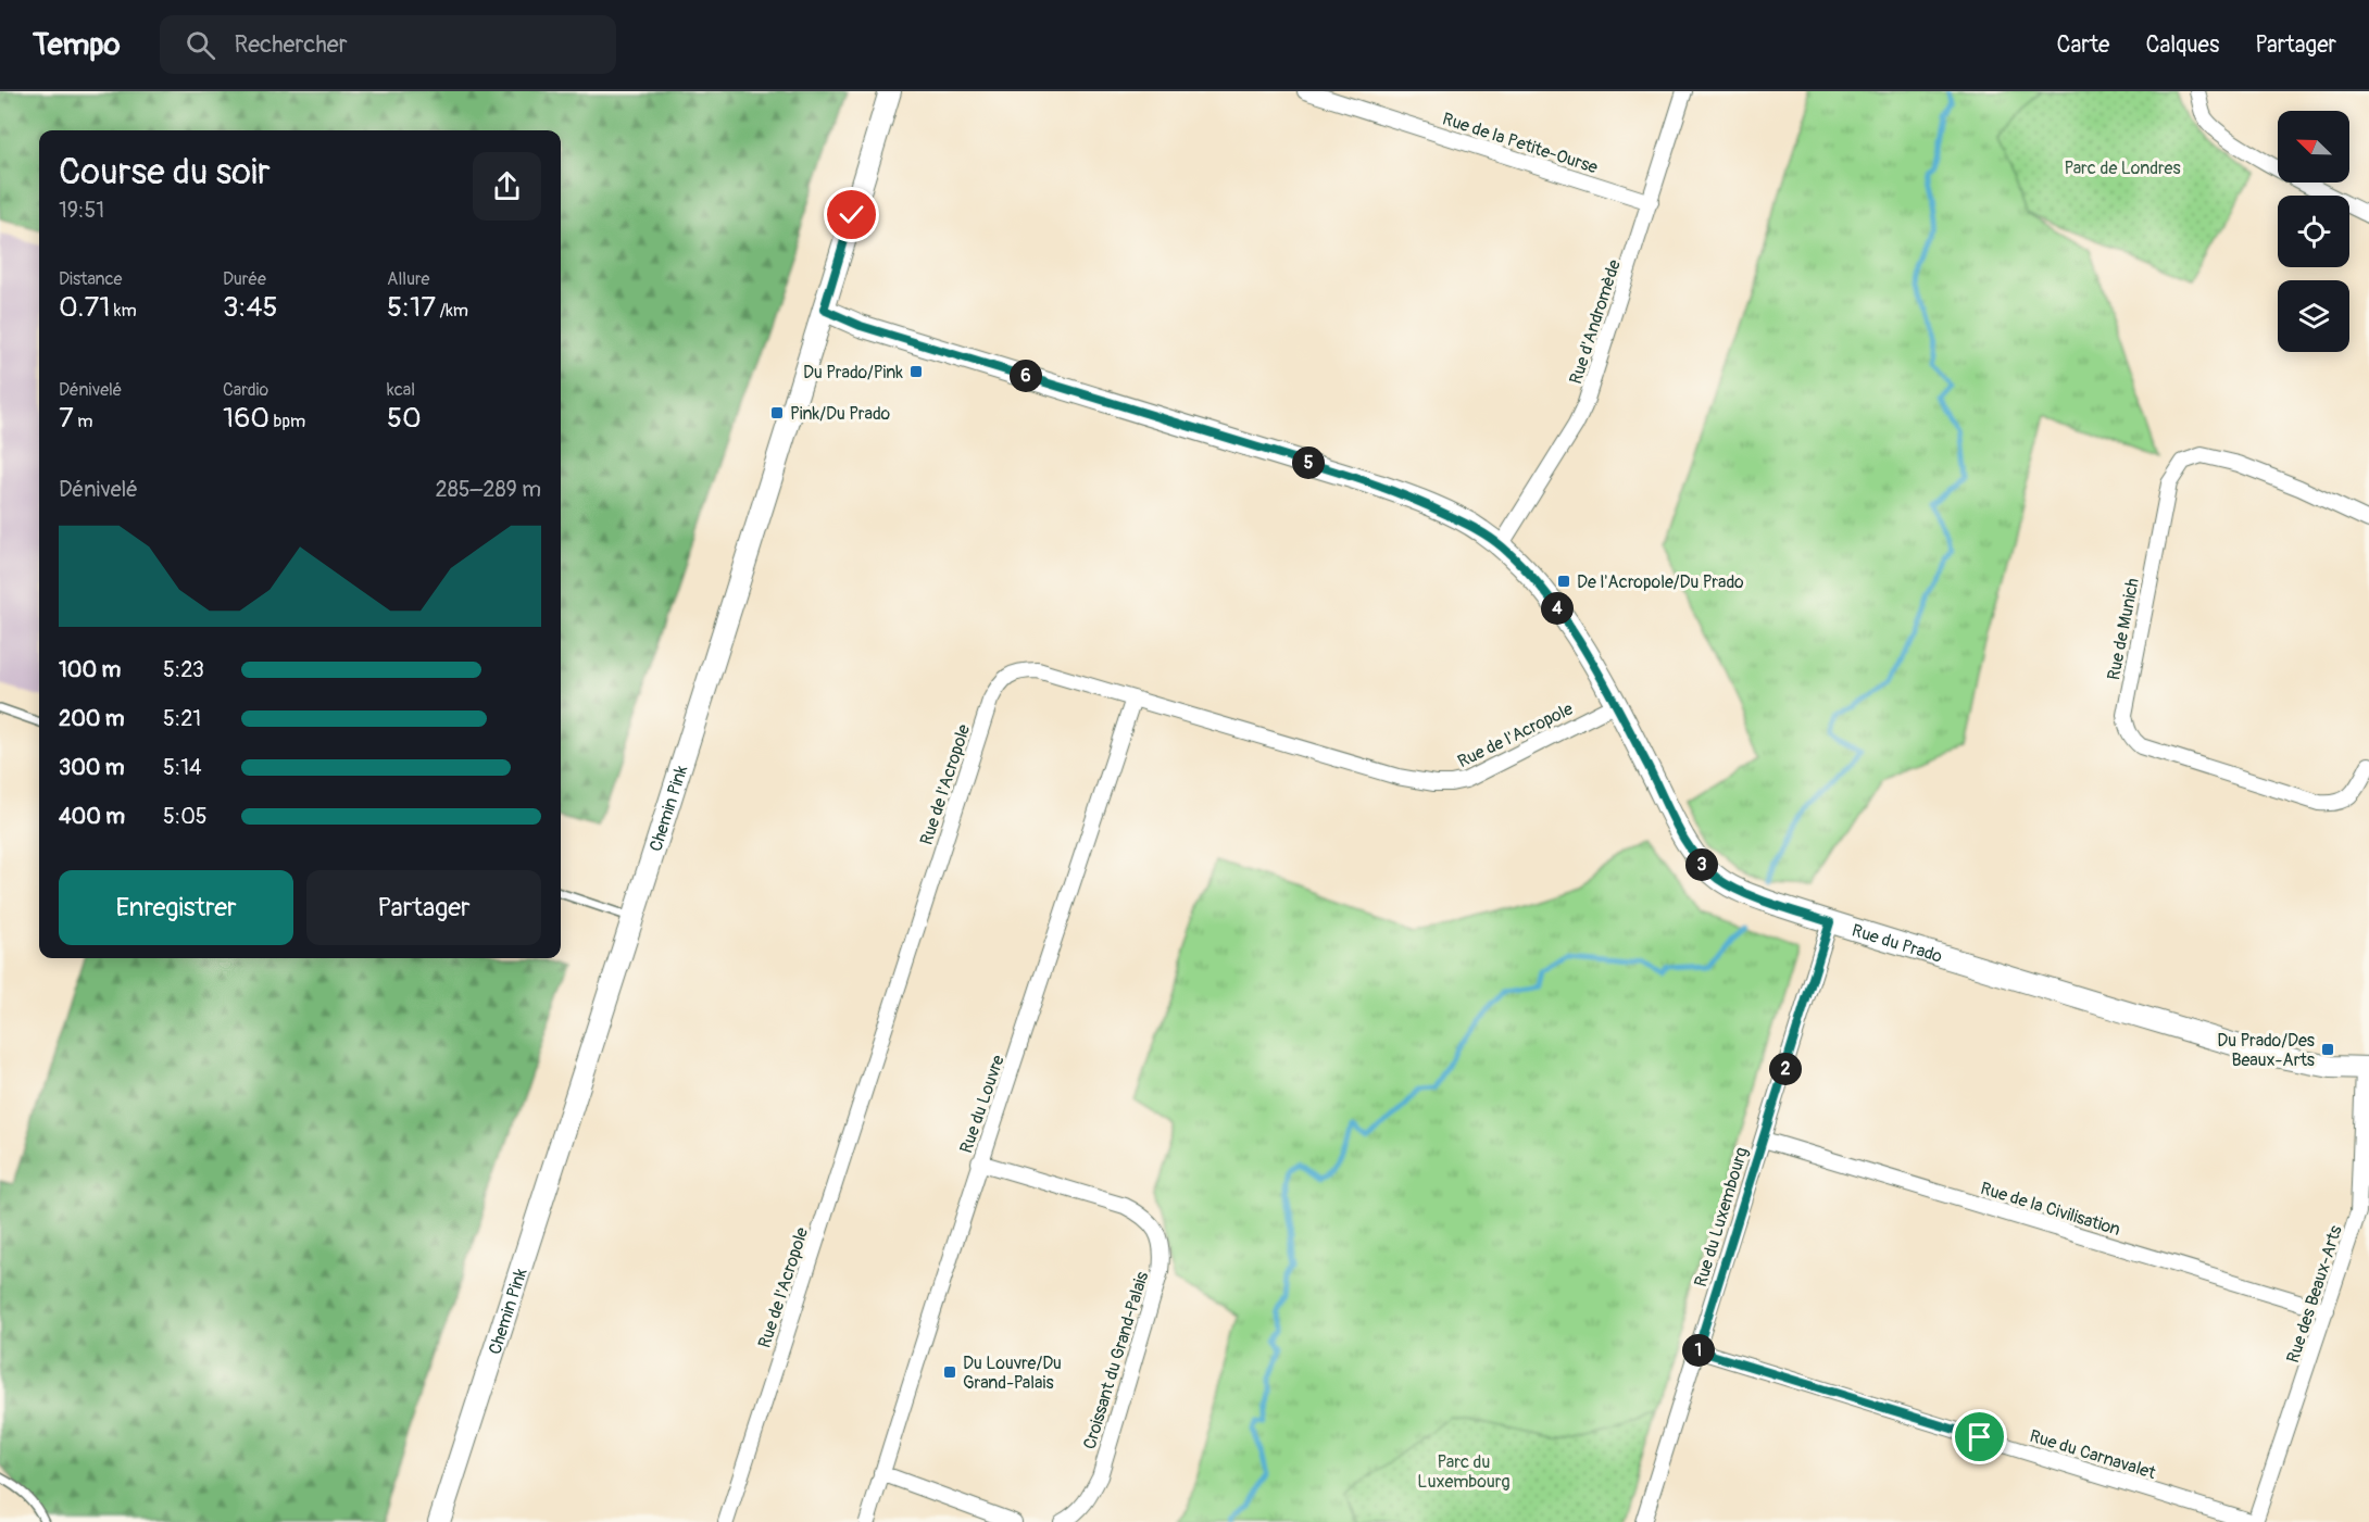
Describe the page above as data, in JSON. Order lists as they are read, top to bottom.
{
  "streets": {
    "street": [
      "Rue de la Petite-Ourse",
      "Rue d'Andromède",
      "Rue de Munich",
      "Rue de l'Acropole",
      "Chemin Pink",
      "Rue du Prado",
      "Rue du Louvre",
      "Rue de la Civilisation",
      "Rue du Luxembourg",
      "Rue des Beaux-Arts",
      "Croissant du Grand-Palais",
      "Rue du Carnavalet"
    ]
  },
  "crossings": [
    ["Rue de la Petite-Ourse", "Rue d'Andromède"],
    ["Rue d'Andromède", "Rue du Prado"],
    ["Rue de l'Acropole", "Rue du Prado"],
    ["Rue de l'Acropole", "Rue du Louvre"],
    ["Chemin Pink", "Rue du Prado"],
    ["Rue du Prado", "Rue du Luxembourg"],
    ["Rue du Prado", "Rue des Beaux-Arts"],
    ["Rue du Louvre", "Croissant du Grand-Palais"],
    ["Rue de la Civilisation", "Rue du Luxembourg"],
    ["Rue de la Civilisation", "Rue des Beaux-Arts"],
    ["Rue du Luxembourg", "Rue du Carnavalet"],
    ["Rue des Beaux-Arts", "Rue du Carnavalet"]
  ],
  "parks": ["Parc de Londres", "Parc du Luxembourg"],
  "places": {
    "transit": [
      "Du Prado/Pink",
      "Pink/Du Prado",
      "De l'Acropole/Du Prado",
      "Du Prado/Des Beaux-Arts",
      "Du Louvre/Du Grand-Palais"
    ]
  },
  "north": "top left",
  "page": {
    "header": "Tempo",
    "search": "Rechercher",
    "nav": ["Carte", "Calques", "Partager"],
    "heading": ["Course du soir", "19:51"],
    "stats": [
      ["Distance", "0.71 km"],
      ["Durée", "3:45"],
      ["Allure", "5:17 /km"],
      ["Dénivelé", "7 m"],
      ["Cardio", "160 bpm"],
      ["kcal", "50"]
    ],
    "pins": [
      "6",
      "5",
      "4",
      "3",
      "2",
      "1"
    ],
    "chart": ["Dénivelé", "285–289 m"],
    "list": [
      {
        "name": "100 m",
        "note": "5:23"
      },
      {
        "name": "200 m",
        "note": "5:21"
      },
      {
        "name": "300 m",
        "note": "5:14"
      },
      {
        "name": "400 m",
        "note": "5:05"
      }
    ],
    "buttons": ["Enregistrer", "Partager"]
  }
}
